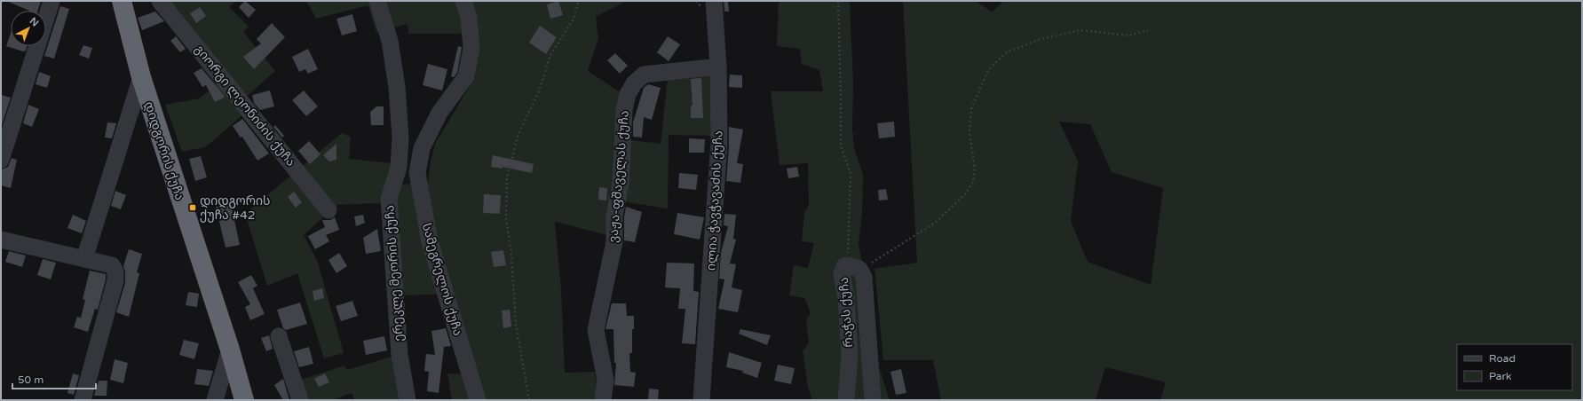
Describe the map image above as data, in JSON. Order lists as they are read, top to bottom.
{
  "streets": {
    "highway": ["დიდგორის ქუჩა"],
    "street": [
      "გიორგი ლეონიძის ქუჩა",
      "ვაჟა-ფშაველას ქუჩა",
      "ილია ჭავჭავაძის ქუჩა",
      "ერეკლე მეორის ქუჩა",
      "სამეგრელოს ქუჩა",
      "რაჭას ქუჩა"
    ]
  },
  "crossings": [
    ["ვაჟა-ფშაველას ქუჩა", "ილია ჭავჭავაძის ქუჩა"]
  ],
  "places": {
    "transit": ["დიდგორის ქუჩა #42"]
  },
  "legend": ["Road", "Park"],
  "scale_bar": "50 m",
  "north": "top right"
}
